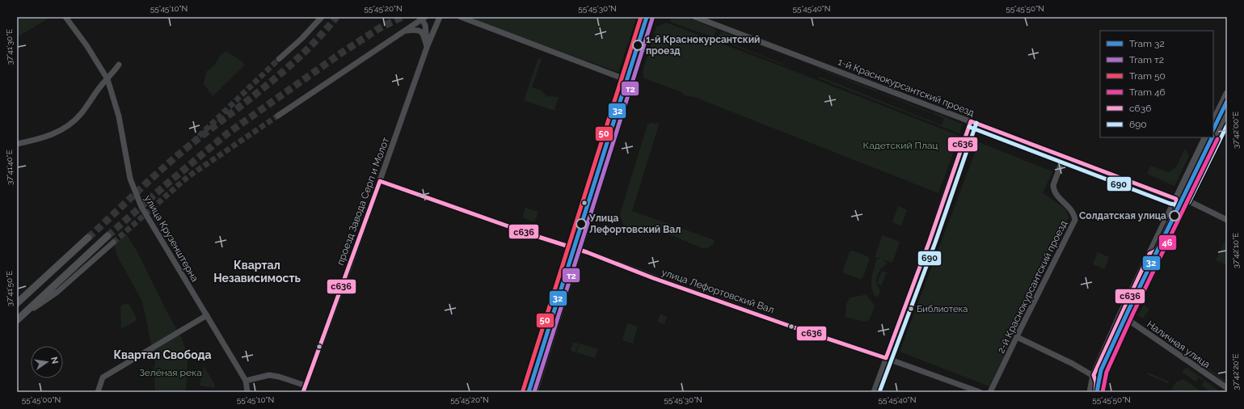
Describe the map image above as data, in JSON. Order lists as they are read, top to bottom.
{
  "streets": {
    "street": [
      "1-й Краснокурсантский проезд",
      "проезд Завода Серп и Молот",
      "улица Крузенштерна",
      "2-й Краснокурсантский проезд",
      "улица Лефортовский Вал",
      "Наличная улица"
    ]
  },
  "crossings": [
    ["1-й Краснокурсантский проезд", "2-й Краснокурсантский проезд"],
    ["проезд Завода Серп и Молот", "улица Лефортовский Вал"]
  ],
  "districts": ["Квартал Независимость", "Квартал Свобода"],
  "parks": ["Кадетский Плац", "Зелёная река"],
  "places": [
    "1-й Краснокурсантский проезд",
    "Солдатская улица",
    "Улица Лефортовский Вал",
    "Библиотека"
  ],
  "lines": [
    "tram line 32",
    "tram line 50",
    "transit line с636",
    "tram line т2",
    "transit line 690",
    "tram line 46"
  ],
  "legend": [
    "Tram 32",
    "Tram т2",
    "Tram 50",
    "Tram 46",
    "с636",
    "690"
  ],
  "north": "right",
  "coordinates": [
    "55°45'10\"N",
    "55°45'20\"N",
    "55°45'30\"N",
    "55°45'40\"N",
    "55°45'50\"N",
    "37°41'30\"E",
    "37°42'00\"E",
    "37°41'40\"E",
    "37°42'10\"E",
    "37°41'50\"E",
    "37°42'20\"E",
    "55°45'00\"N"
  ]
}
